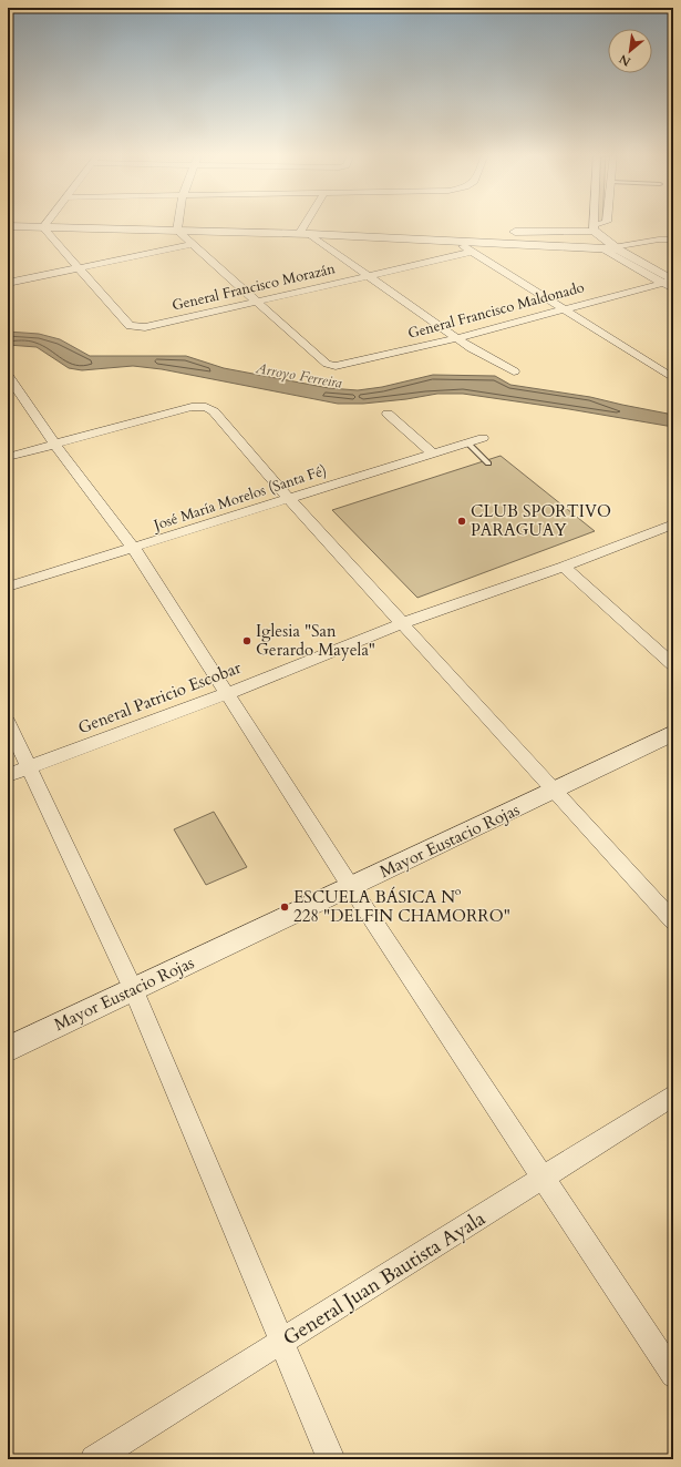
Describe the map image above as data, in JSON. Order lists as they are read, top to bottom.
{
  "streets": {
    "street": [
      "General Francisco Morazán",
      "General Francisco Maldonado",
      "José María Morelos (Santa Fé)",
      "General Patricio Escobar",
      "Mayor Eustacio Rojas",
      "General Juan Bautista Ayala"
    ]
  },
  "crossings": [
    ["General Francisco Morazán", "General Francisco Maldonado"]
  ],
  "water": ["Arroyo Ferreira"],
  "places": ["CLUB SPORTIVO PARAGUAY", "Iglesia \"San Gerardo Mayela\"", "ESCUELA BÁSICA Nº 228 \"DELFIN CHAMORRO\""],
  "north": "bottom left"
}
